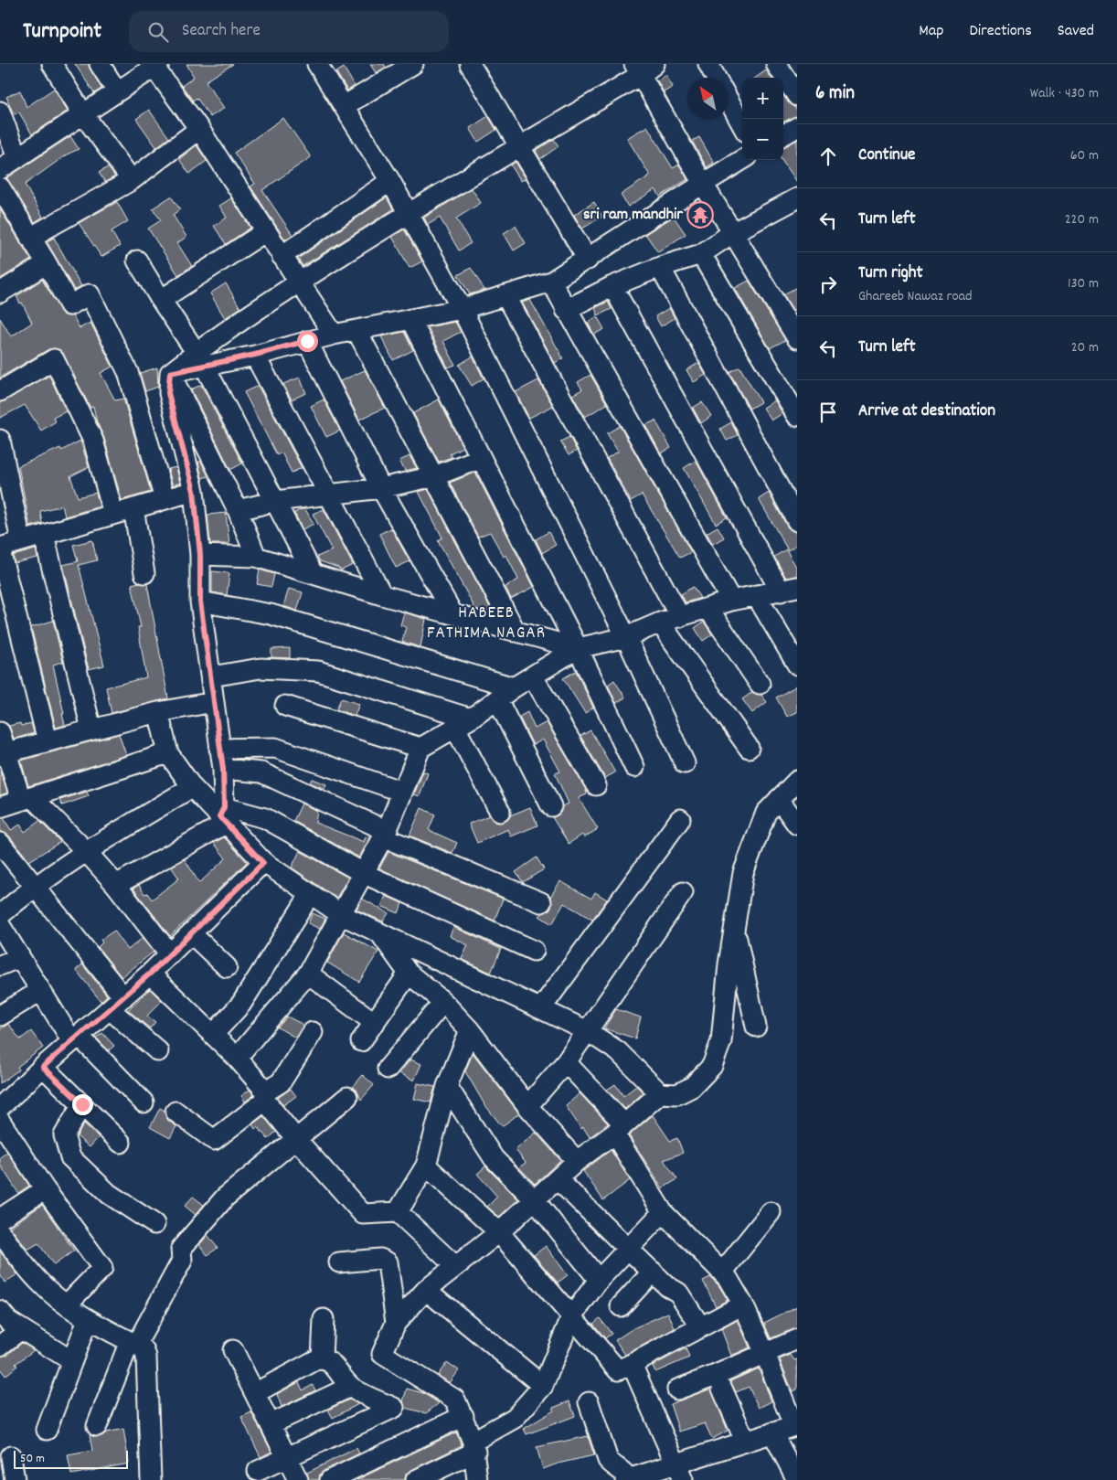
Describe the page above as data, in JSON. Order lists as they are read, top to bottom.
{
  "districts": ["HABEEB FATHIMA NAGAR"],
  "places": {
    "temple": ["sri ram mandhir"]
  },
  "scale_bar": "50 m",
  "north": "top left",
  "page": {
    "header": "Turnpoint",
    "search": "Search here",
    "nav": ["Map", "Directions", "Saved"],
    "heading": ["6 min", "Walk · 430 m"],
    "map_buttons": ["+", "−"],
    "list": [
      ["Continue", "60 m"],
      ["Turn left", "220 m"],
      ["Turn right", "Ghareeb Nawaz road", "130 m"],
      ["Turn left", "20 m"],
      "Arrive at destination"
    ],
    "scale": "50 m"
  }
}
